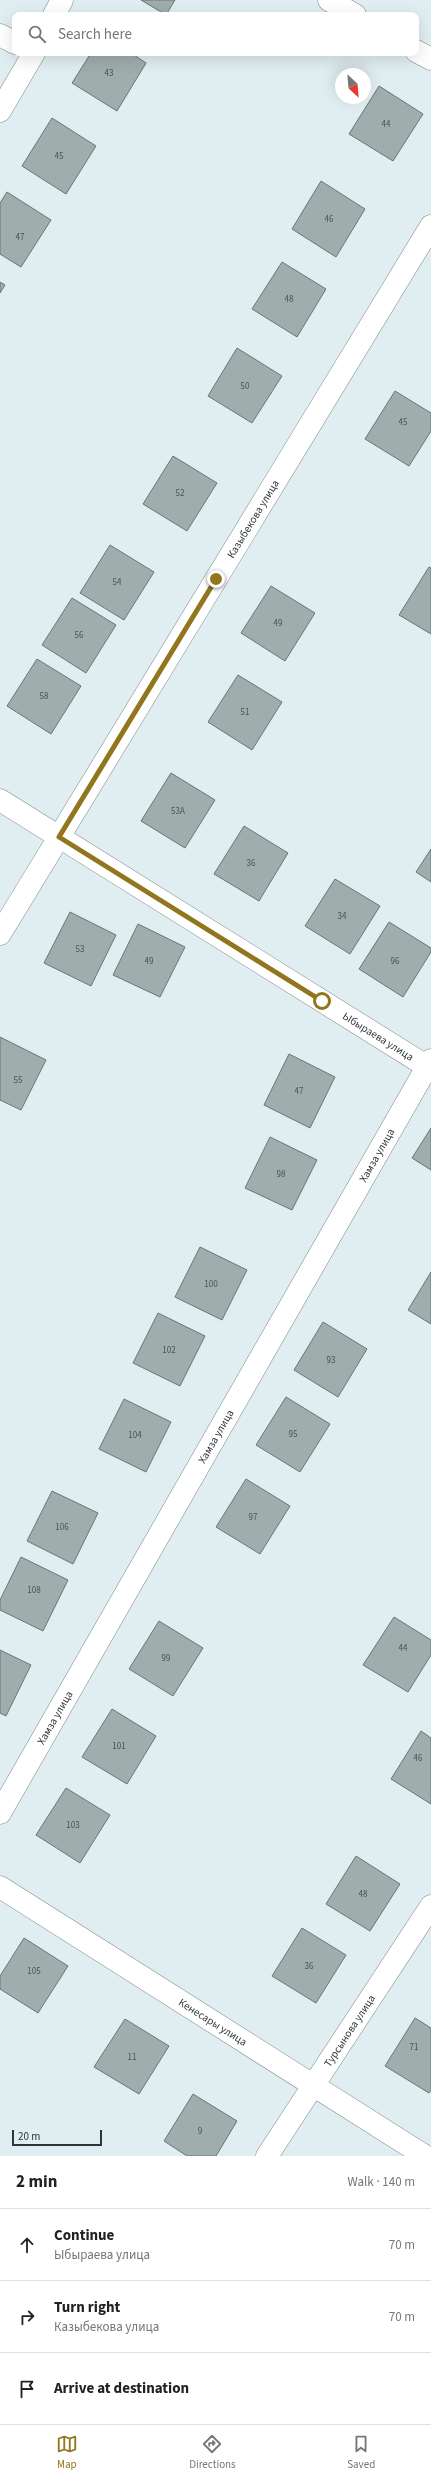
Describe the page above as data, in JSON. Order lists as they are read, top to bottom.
{
  "streets": {
    "street": [
      "Казыбекова улица",
      "Ыбыраева улица",
      "Хамза улица",
      "Кенесары улица",
      "Турсынова улица"
    ]
  },
  "crossings": [
    ["Казыбекова улица", "Ыбыраева улица"],
    ["Ыбыраева улица", "Хамза улица"],
    ["Кенесары улица", "Турсынова улица"]
  ],
  "house_numbers": [
    "43",
    "44",
    "45",
    "46",
    "47",
    "48",
    "50",
    "45",
    "52",
    "54",
    "49",
    "56",
    "58",
    "51",
    "53А",
    "36",
    "34",
    "53",
    "49",
    "96",
    "55",
    "47",
    "98",
    "100",
    "102",
    "93",
    "95",
    "104",
    "97",
    "106",
    "108",
    "44",
    "99",
    "101",
    "46",
    "103",
    "48",
    "36",
    "105",
    "71",
    "11",
    "9"
  ],
  "scale_bar": "20 m",
  "north": "bottom right",
  "page": {
    "search": "Search here",
    "scale": "20 m",
    "heading": ["2 min", "Walk · 140 m"],
    "list": [
      ["Continue", "Ыбыраева улица", "70 m"],
      ["Turn right", "Казыбекова улица", "70 m"],
      "Arrive at destination"
    ],
    "nav": ["Map", "Directions", "Saved"]
  }
}
